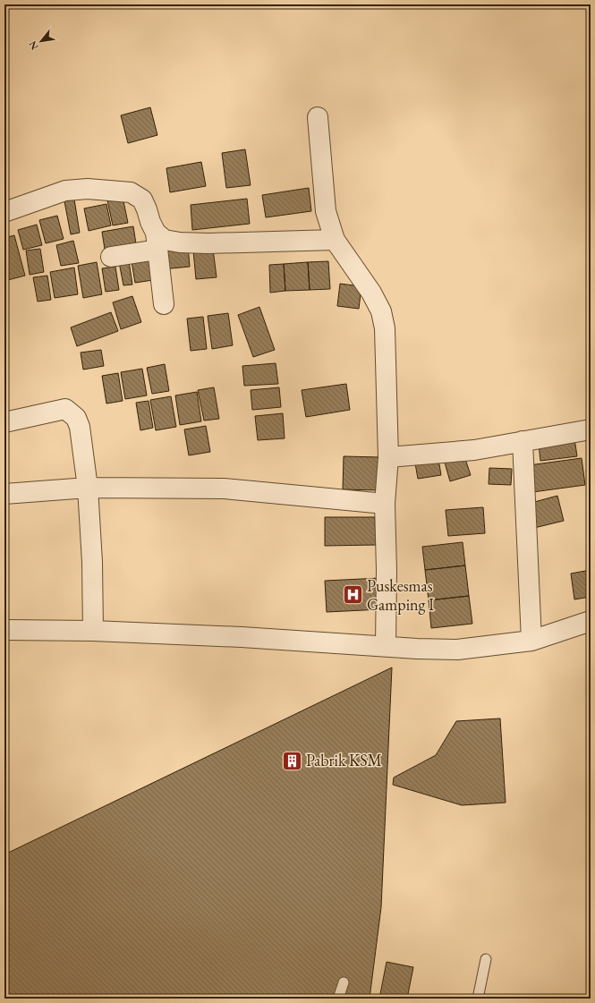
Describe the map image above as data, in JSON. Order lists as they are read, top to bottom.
{
  "places": {
    "hospital": ["Puskesmas Gamping I"],
    "building": ["Pabrik KSM"]
  },
  "north": "bottom left"
}
